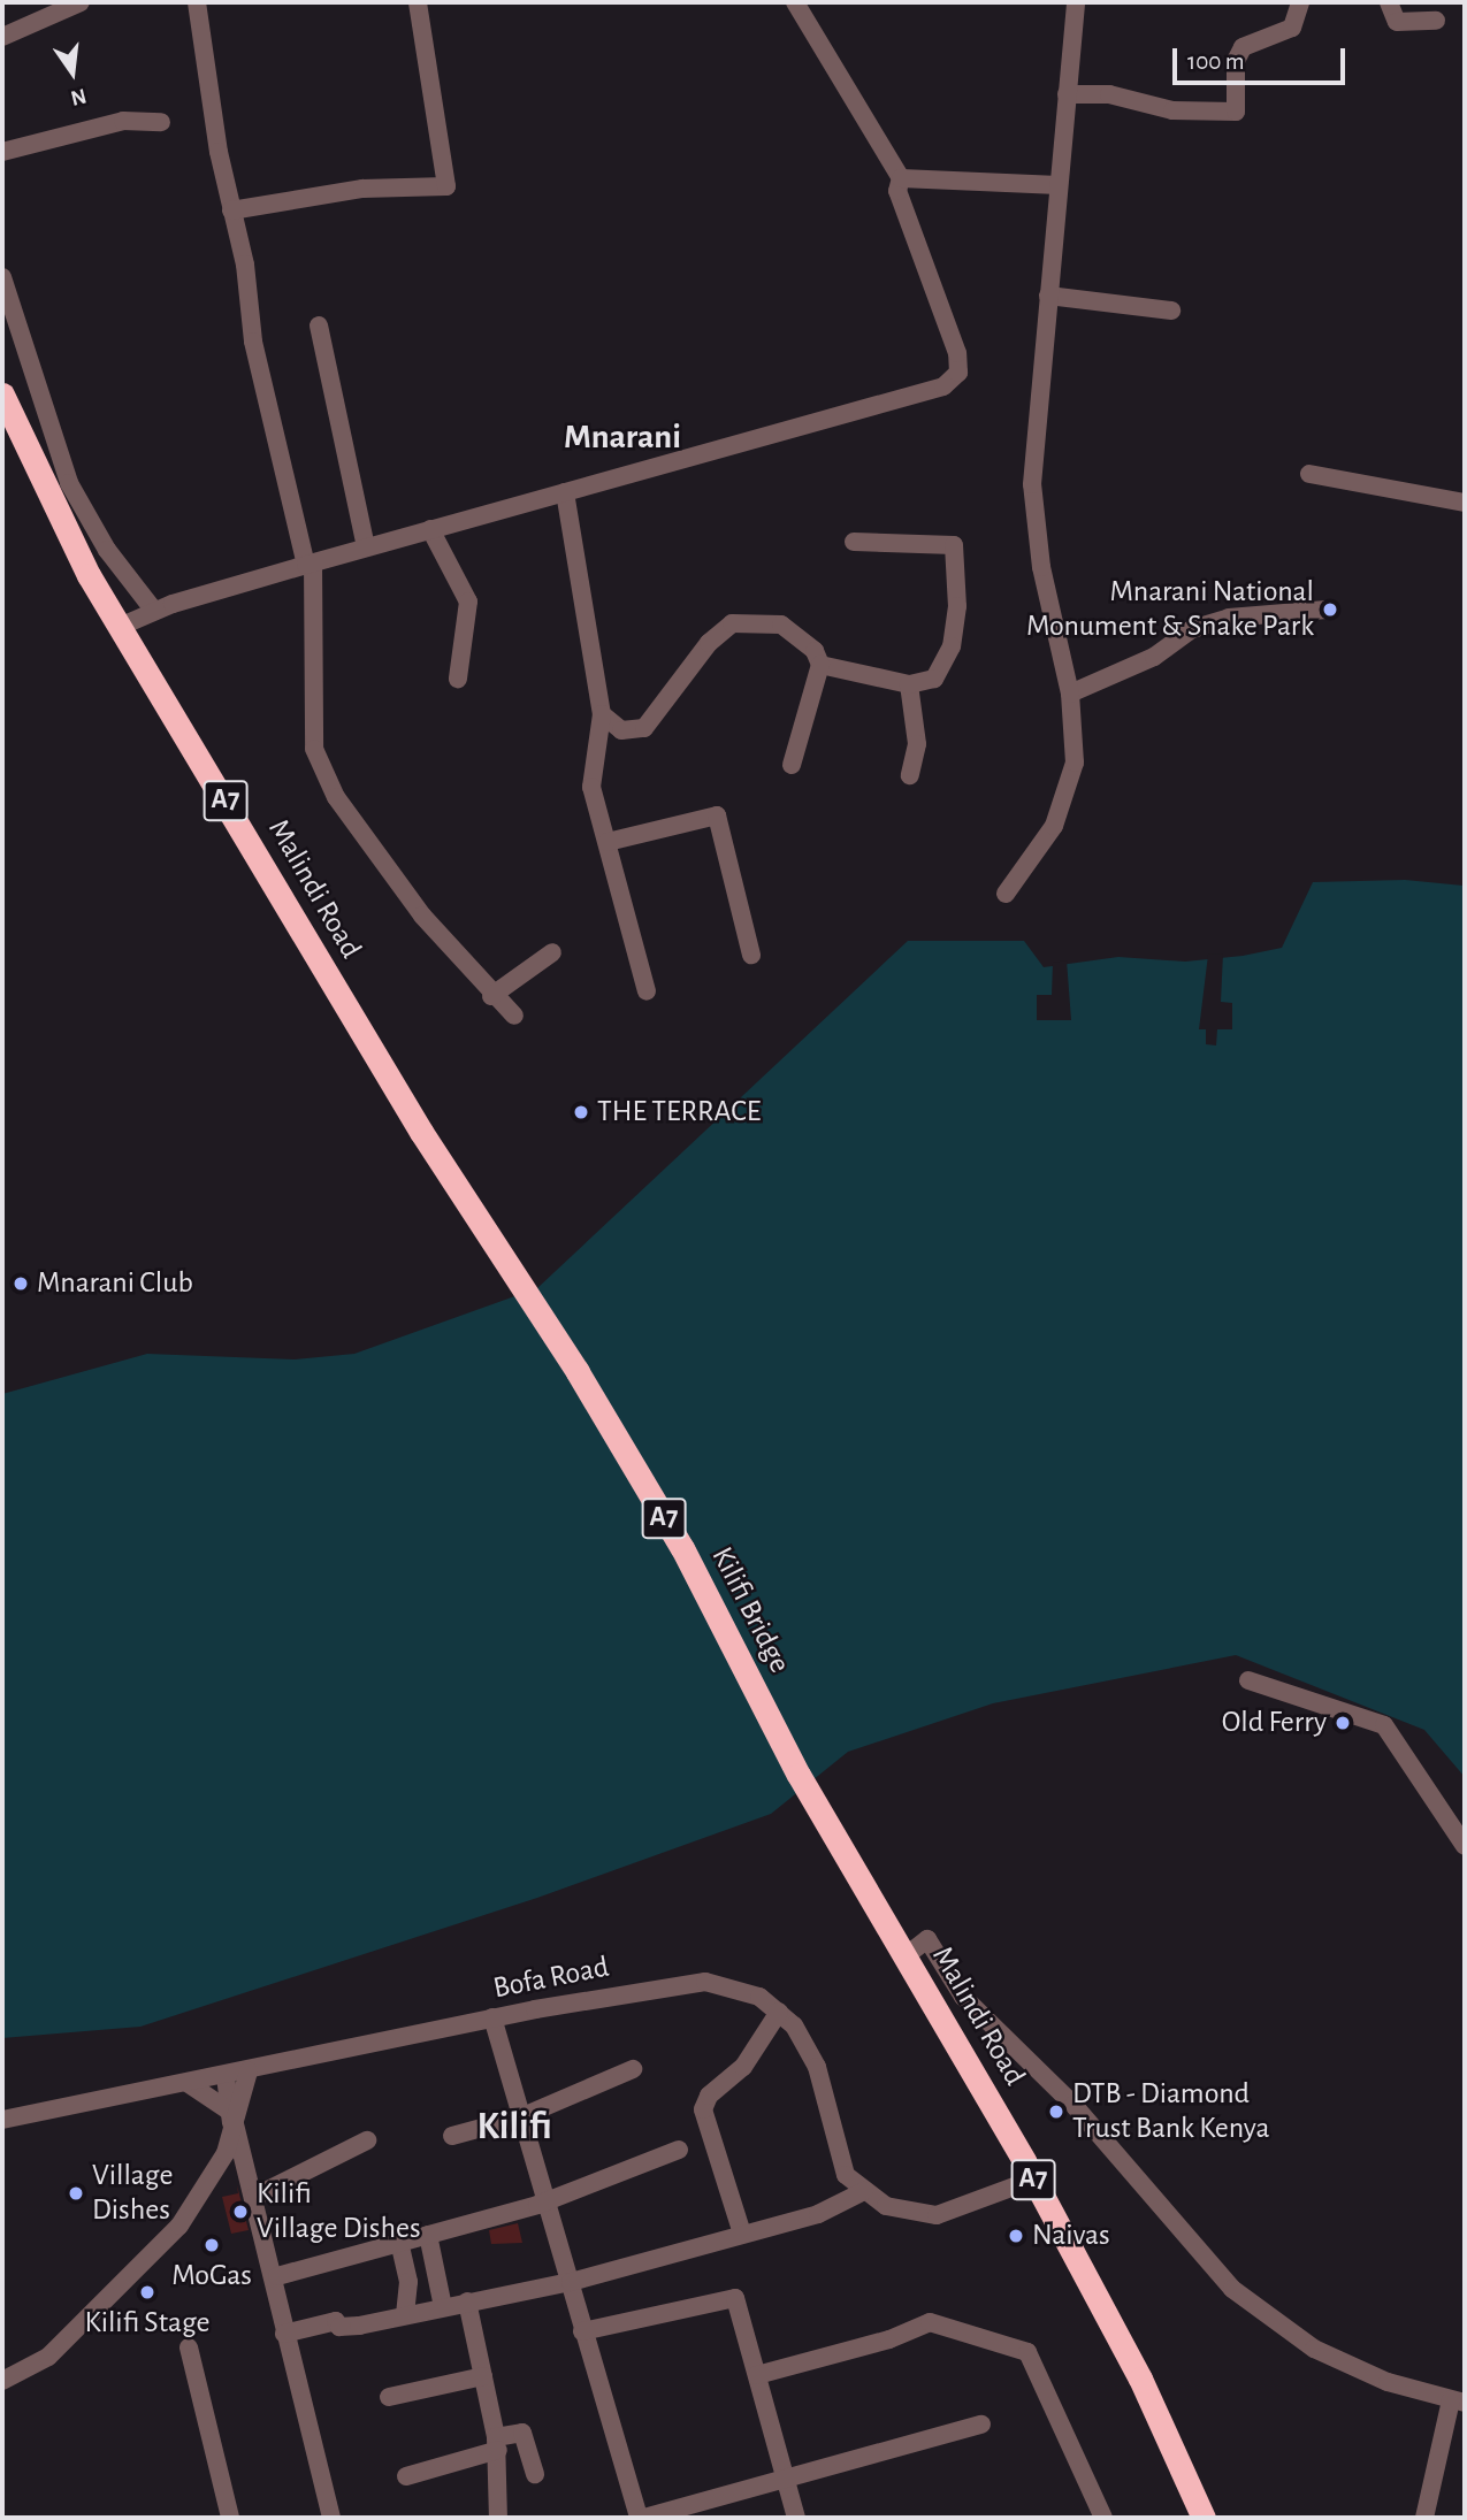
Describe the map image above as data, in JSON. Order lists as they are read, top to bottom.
{
  "streets": {
    "highway": ["A7", "Malindi Road", "Kilifi Bridge"],
    "street": ["Bofa Road"]
  },
  "crossings": [
    ["Malindi Road", "Kilifi Bridge"],
    ["Malindi Road", "Bofa Road"]
  ],
  "districts": ["Mnarani", "Kilifi"],
  "places": [
    "Mnarani National Monument & Snake Park",
    "THE TERRACE",
    "Mnarani Club",
    "Old Ferry",
    "DTB - Diamond Trust Bank Kenya",
    "Village Dishes",
    "Kilifi Village Dishes",
    "Naivas",
    "MoGas",
    "Kilifi Stage"
  ],
  "scale_bar": "100 m",
  "north": "bottom"
}
